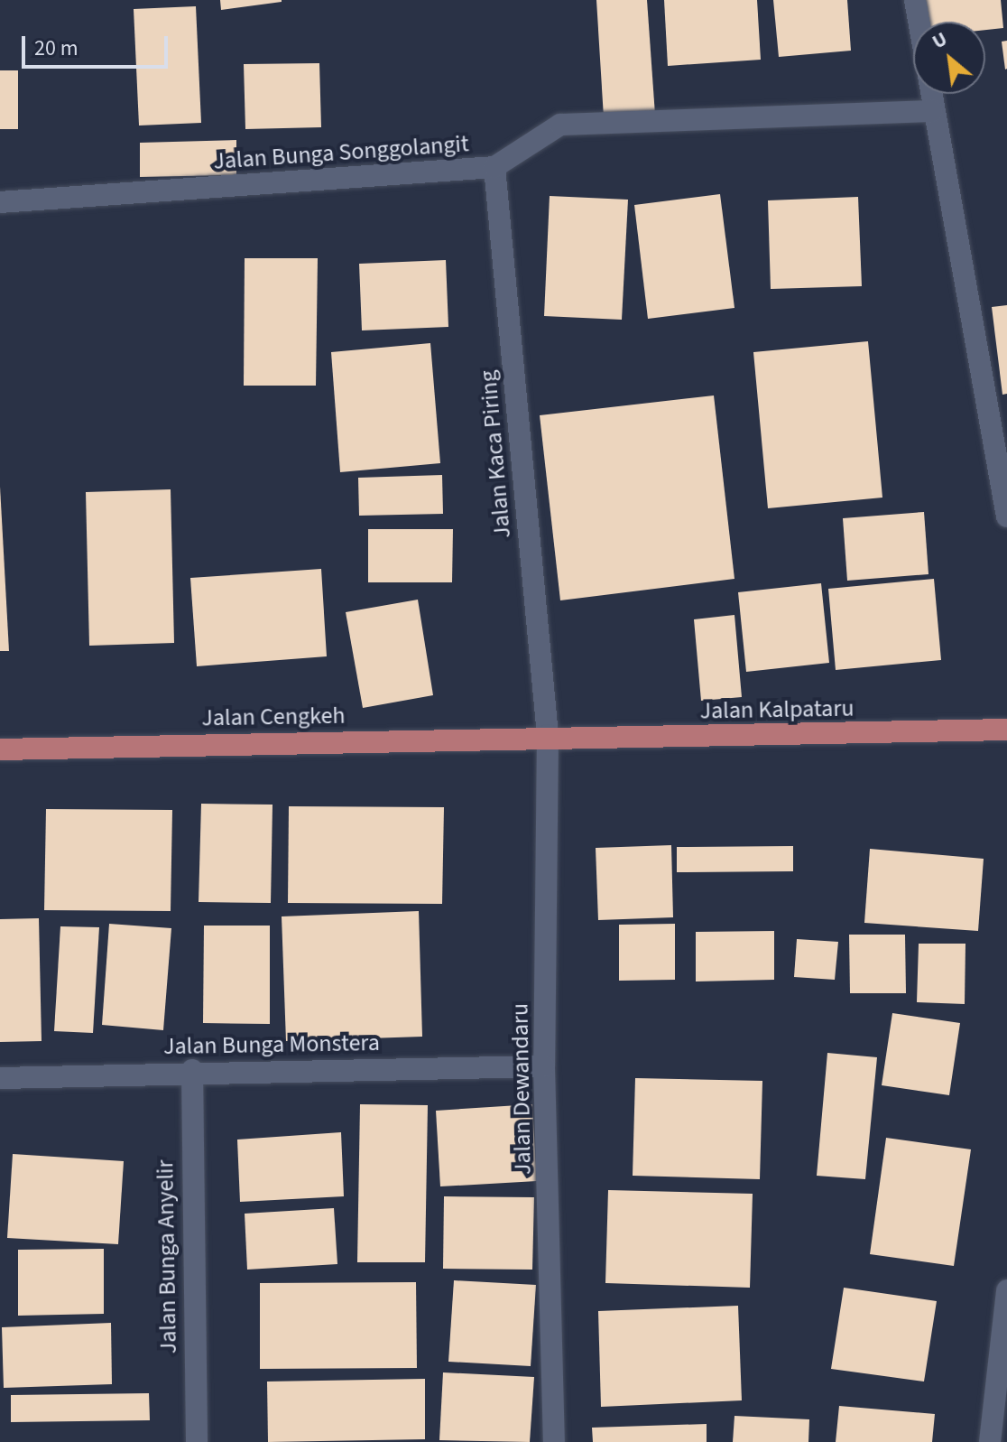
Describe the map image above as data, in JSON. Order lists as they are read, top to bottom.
{
  "streets": {
    "main road": ["Jalan Kalpataru", "Jalan Cengkeh"],
    "street": [
      "Jalan Bunga Songgolangit",
      "Jalan Kaca Piring",
      "Jalan Bunga Monstera",
      "Jalan Dewandaru",
      "Jalan Bunga Anyelir"
    ]
  },
  "crossings": [
    ["Jalan Bunga Songgolangit", "Jalan Kaca Piring"],
    ["Jalan Kaca Piring", "Jalan Kalpataru"],
    ["Jalan Kaca Piring", "Jalan Cengkeh"],
    ["Jalan Kaca Piring", "Jalan Dewandaru"],
    ["Jalan Kalpataru", "Jalan Cengkeh"],
    ["Jalan Kalpataru", "Jalan Dewandaru"],
    ["Jalan Cengkeh", "Jalan Dewandaru"],
    ["Jalan Bunga Monstera", "Jalan Dewandaru"],
    ["Jalan Bunga Monstera", "Jalan Bunga Anyelir"]
  ],
  "scale_bar": "20 m",
  "north": "top left"
}
